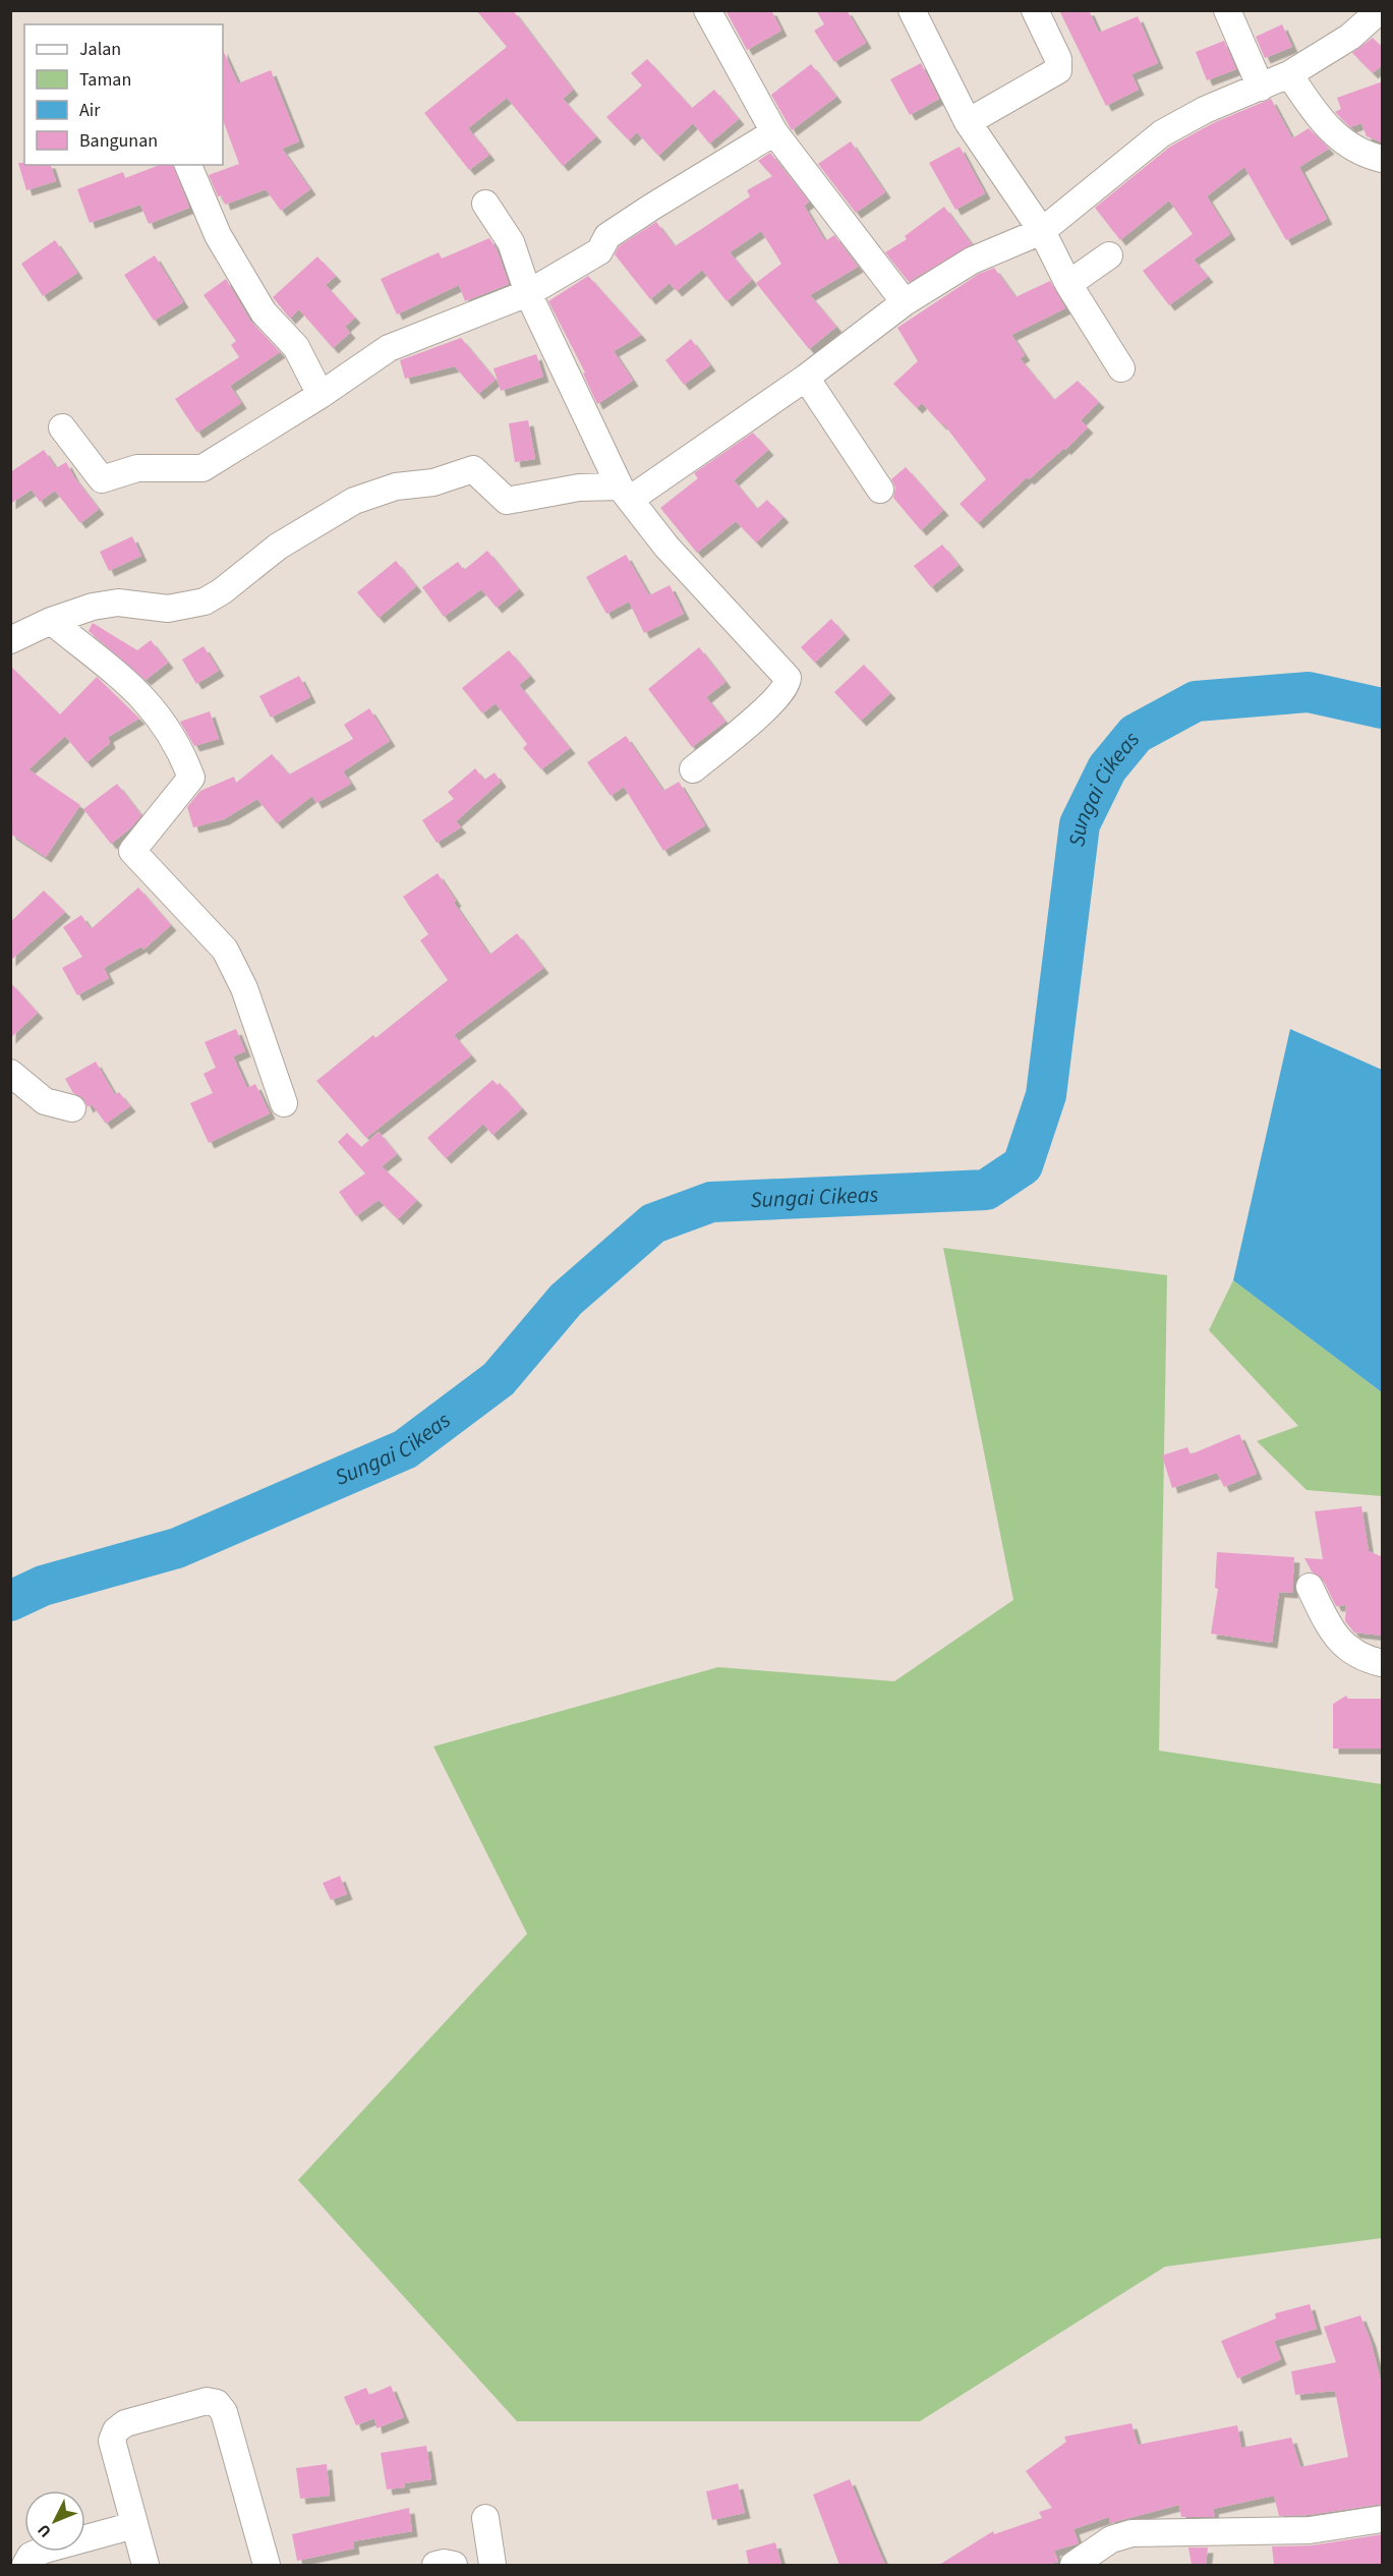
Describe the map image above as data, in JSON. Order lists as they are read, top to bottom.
{
  "water": ["Sungai Cikeas"],
  "legend": [
    "Jalan",
    "Taman",
    "Air",
    "Bangunan"
  ],
  "north": "bottom left"
}
